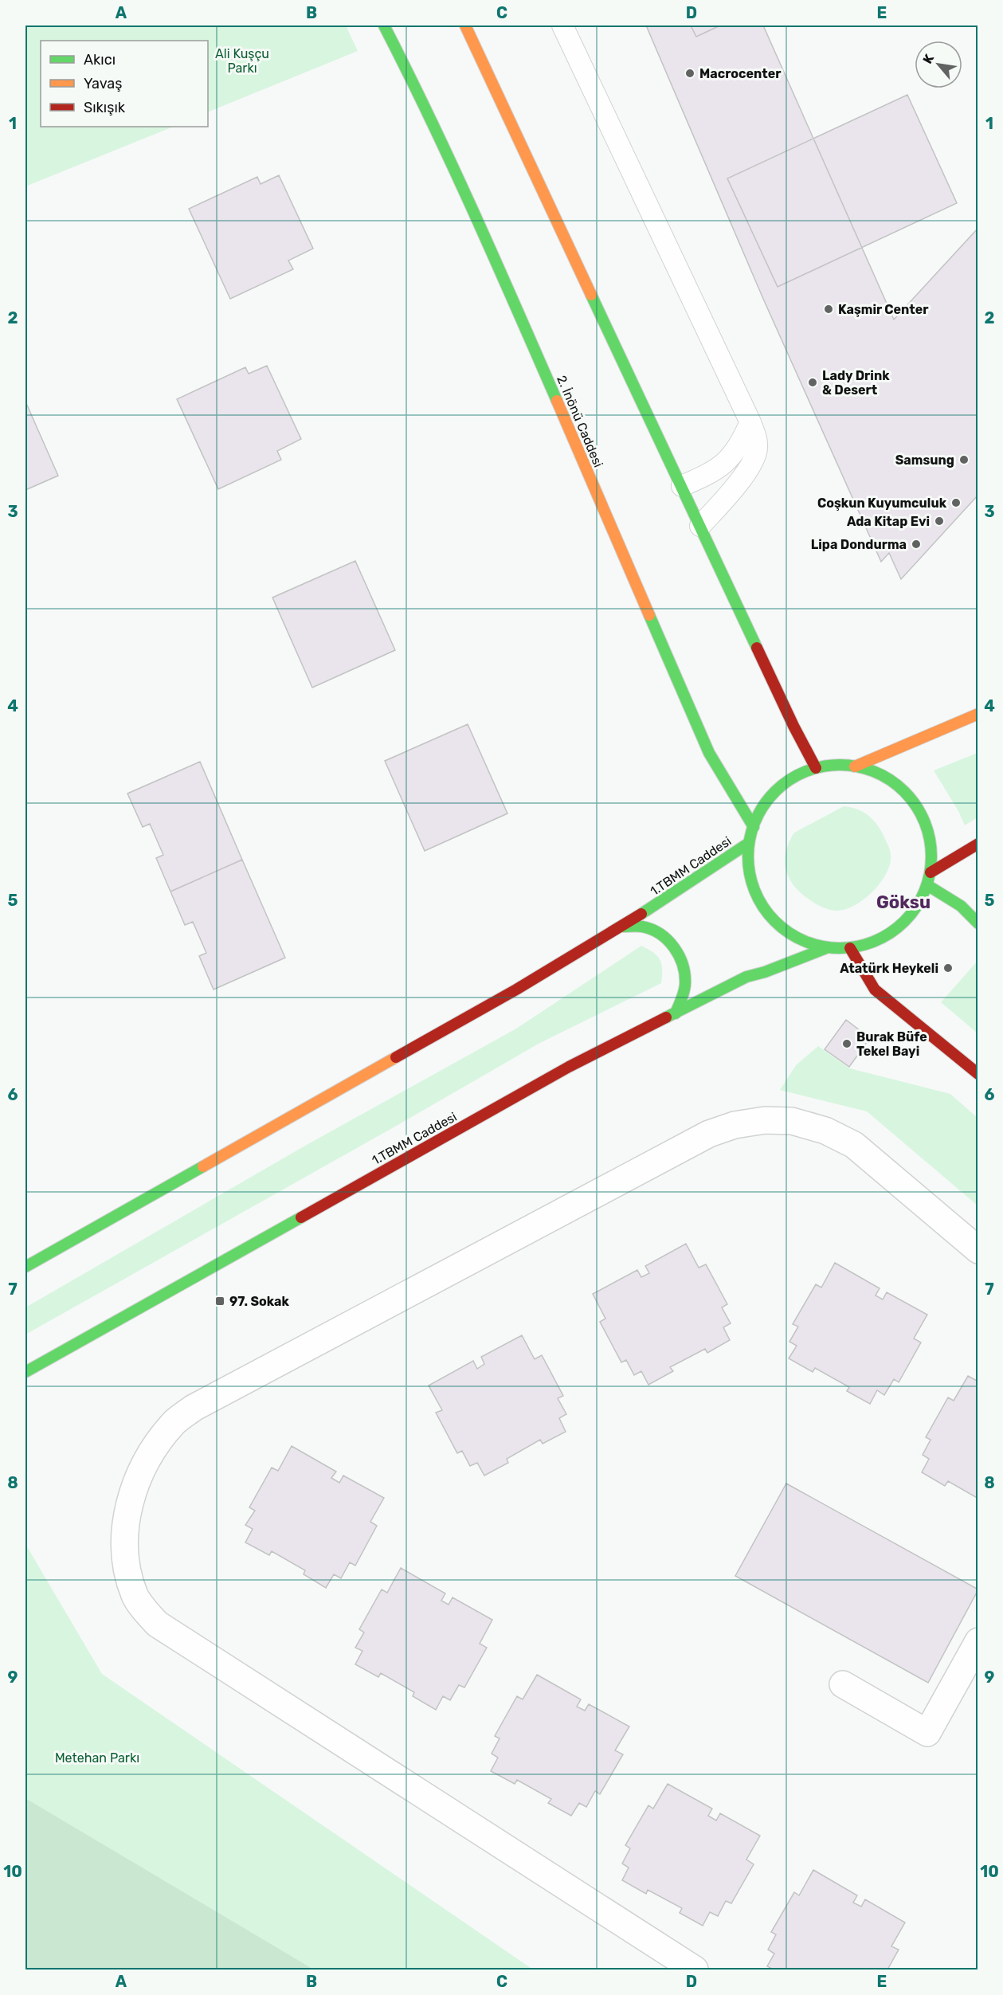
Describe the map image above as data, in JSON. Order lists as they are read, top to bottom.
{
  "streets": {
    "main road": ["2. İnönü Caddesi", "1.TBMM Caddesi"]
  },
  "districts": ["Göksu"],
  "parks": ["Ali Kuşçu Parkı", "Metehan Parkı"],
  "places": {
    "other": [
      "Macrocenter",
      "Kaşmir Center",
      "Lady Drink & Desert",
      "Samsung",
      "Coşkun Kuyumculuk",
      "Ada Kitap Evi",
      "Lipa Dondurma",
      "Atatürk Heykeli",
      "Burak Büfe Tekel Bayi"
    ],
    "transit": ["97. Sokak"]
  },
  "legend": ["Akıcı", "Yavaş", "Sıkışık"],
  "north": "top left",
  "grid": {
    "columns": [
      "A",
      "B",
      "C",
      "D",
      "E"
    ],
    "rows": [
      "1",
      "2",
      "3",
      "4",
      "5",
      "6",
      "7",
      "8",
      "9",
      "10"
    ]
  }
}
